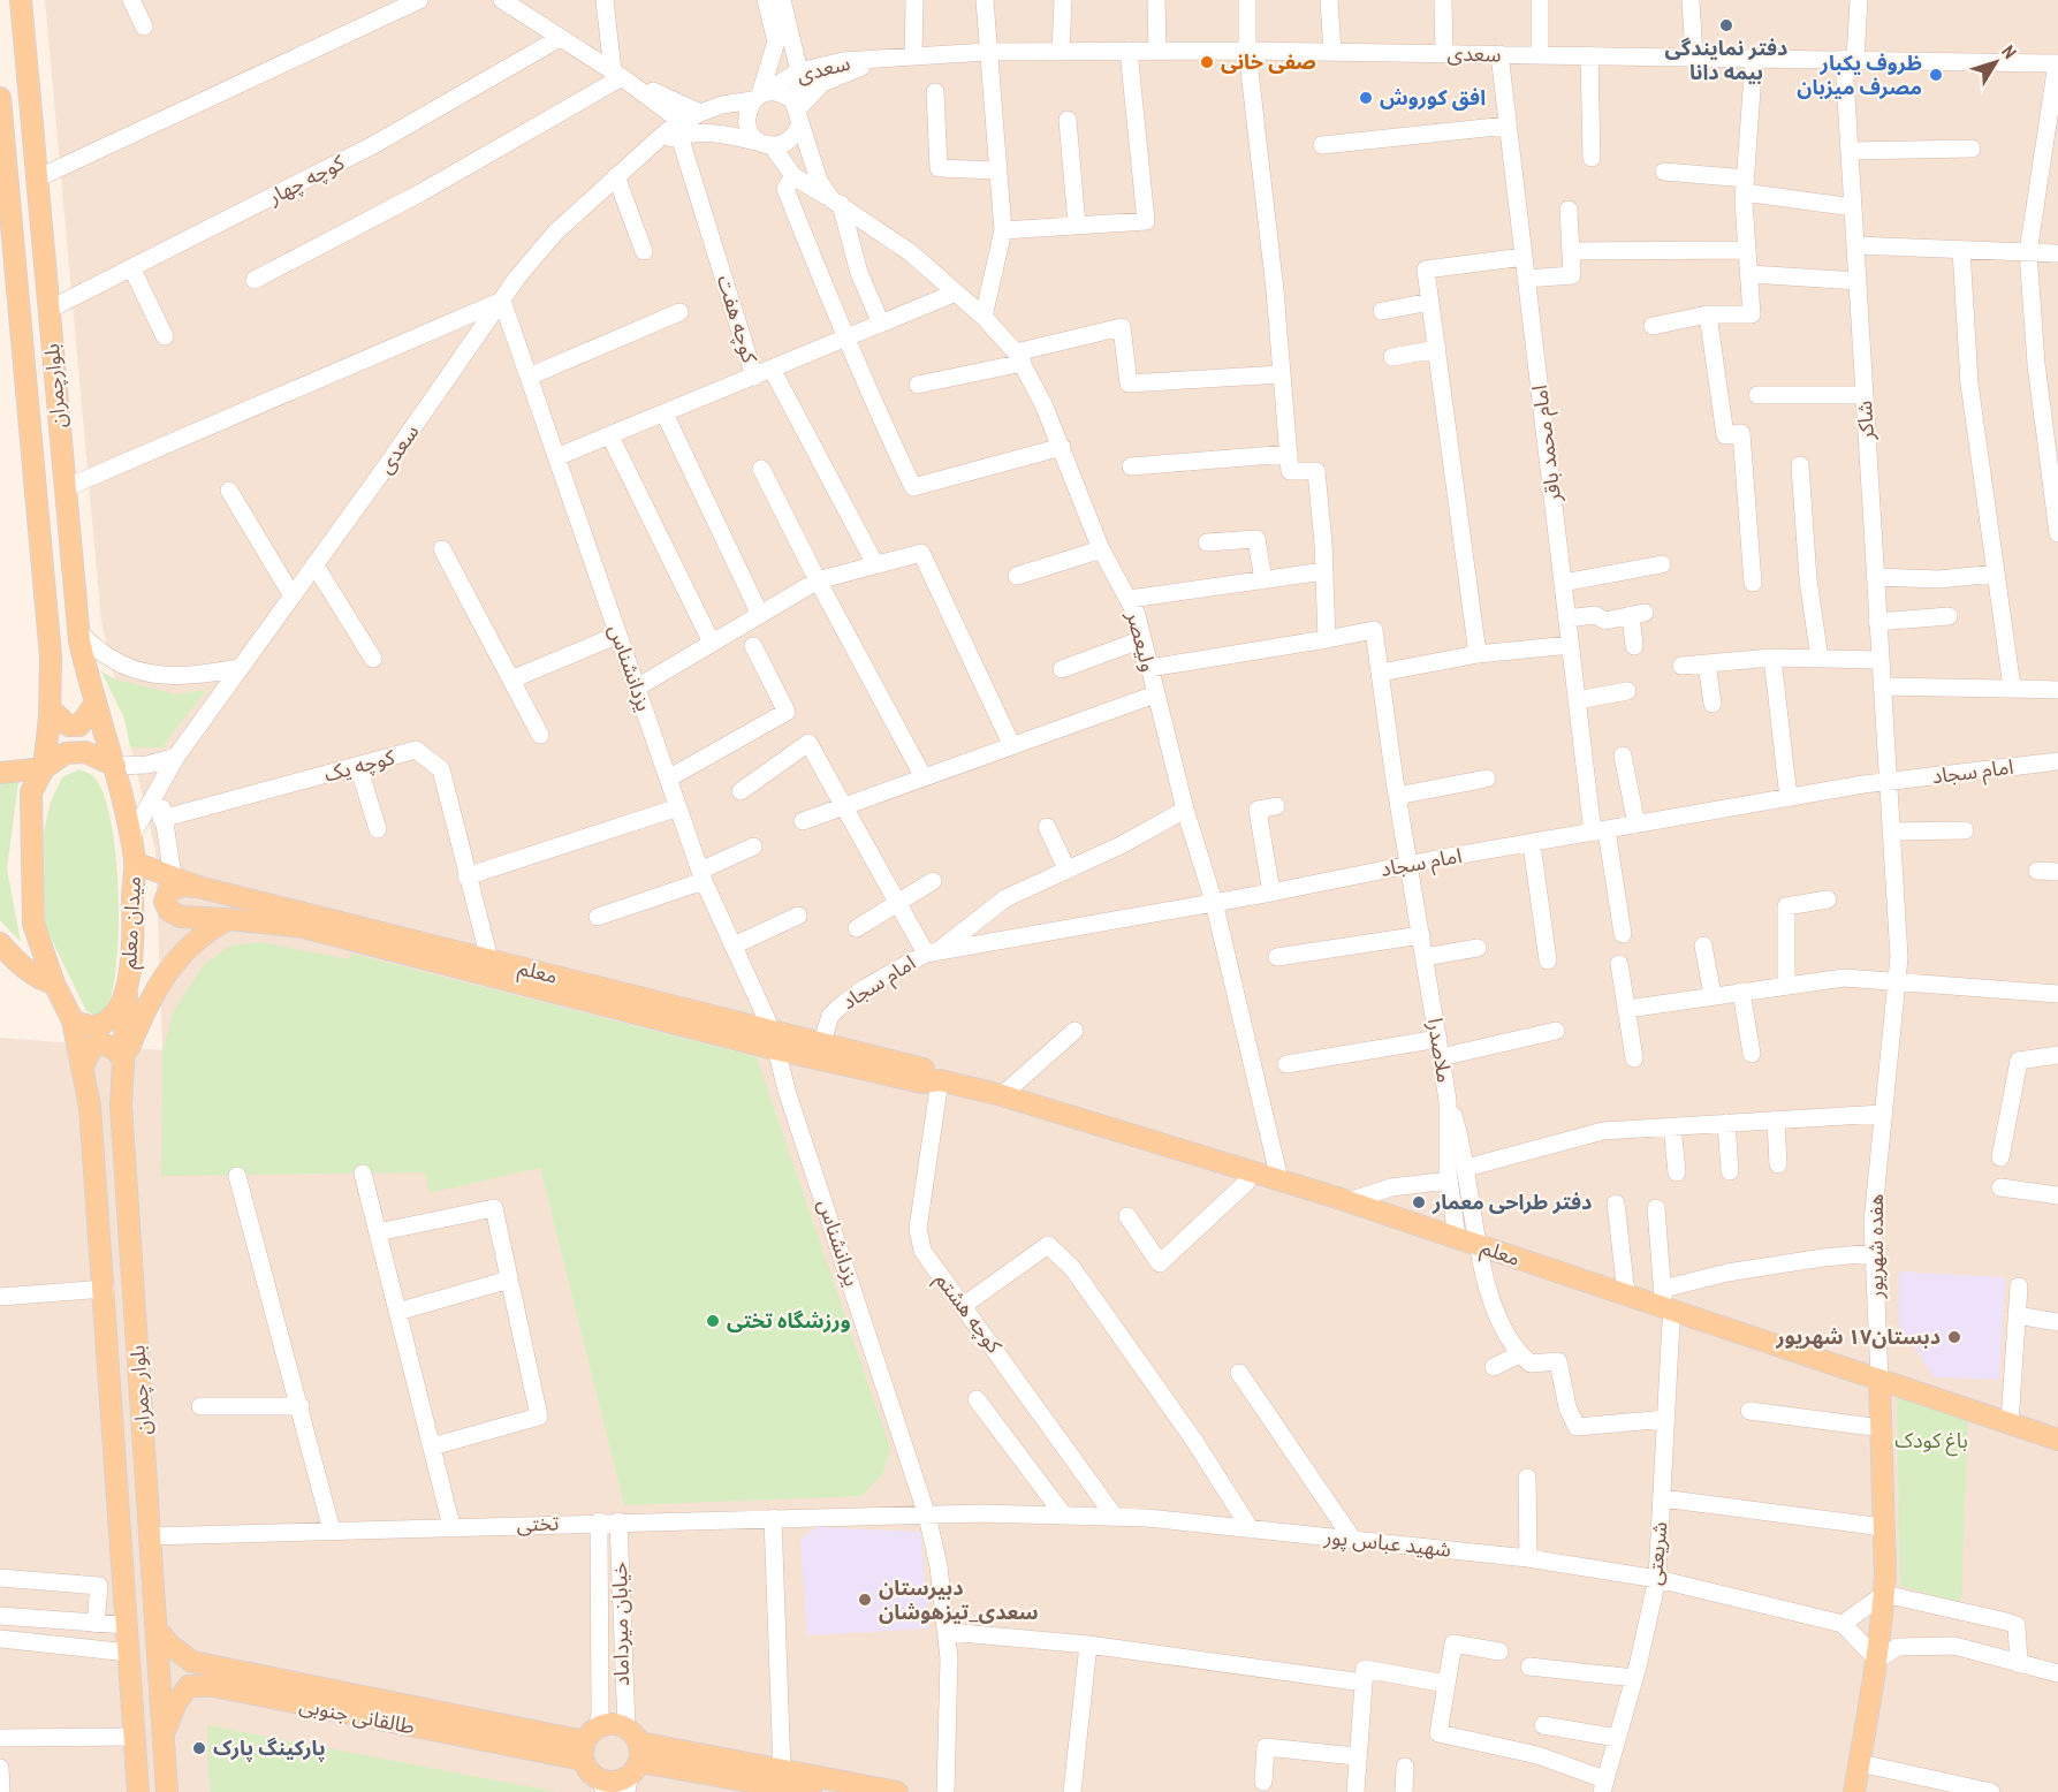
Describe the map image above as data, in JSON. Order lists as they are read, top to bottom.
{
  "streets": {
    "main road": [
      "بلوارچمران",
      "میدان معلم",
      "معلم",
      "هفده شهریور",
      "بلوار چمران",
      "طالقانی جنوبی"
    ],
    "street": [
      "سعدی",
      "کوچه چهار",
      "کوچه هفت",
      "شاکر",
      "امام محمد باقر",
      "ولیعصر",
      "یزدانشناس",
      "کوچه یک",
      "امام سجاد",
      "ملاصدرا",
      "کوچه هشتم",
      "تختی",
      "شهید عباس پور",
      "شریعتی",
      "خیابان میرداماد"
    ]
  },
  "crossings": [
    ["سعدی", "کوچه هفت"],
    ["سعدی", "شاکر"],
    ["سعدی", "امام محمد باقر"],
    ["سعدی", "ولیعصر"],
    ["سعدی", "یزدانشناس"],
    ["سعدی", "میدان معلم"],
    ["کوچه چهار", "بلوارچمران"],
    ["کوچه هفت", "یزدانشناس"],
    ["بلوارچمران", "میدان معلم"],
    ["شاکر", "امام سجاد"],
    ["شاکر", "هفده شهریور"],
    ["امام محمد باقر", "امام سجاد"],
    ["ولیعصر", "امام سجاد"],
    ["ولیعصر", "معلم"],
    ["یزدانشناس", "معلم"],
    ["یزدانشناس", "تختی"],
    ["یزدانشناس", "شهید عباس پور"],
    ["کوچه یک", "معلم"],
    ["امام سجاد", "معلم"],
    ["امام سجاد", "ملاصدرا"],
    ["امام سجاد", "هفده شهریور"],
    ["میدان معلم", "معلم"],
    ["میدان معلم", "بلوار چمران"],
    ["معلم", "ملاصدرا"],
    ["معلم", "هفده شهریور"],
    ["معلم", "کوچه هشتم"],
    ["معلم", "شریعتی"],
    ["کوچه هشتم", "شهید عباس پور"],
    ["بلوار چمران", "تختی"],
    ["بلوار چمران", "طالقانی جنوبی"],
    ["تختی", "شهید عباس پور"],
    ["تختی", "خیابان میرداماد"],
    ["شهید عباس پور", "شریعتی"],
    ["خیابان میرداماد", "طالقانی جنوبی"]
  ],
  "parks": ["باغ کودک"],
  "places": [
    "دفتر نمایندگی بیمه دانا",
    "صفی خانی",
    "ظروف یکبار مصرف میزبان",
    "افق کوروش",
    "دفتر طراحی معمار",
    "ورزشگاه تختی",
    "دبستان۱۷ شهریور",
    "دبیرستان سعدی_تیزهوشان",
    "پارکینگ پارک"
  ],
  "north": "top right"
}
